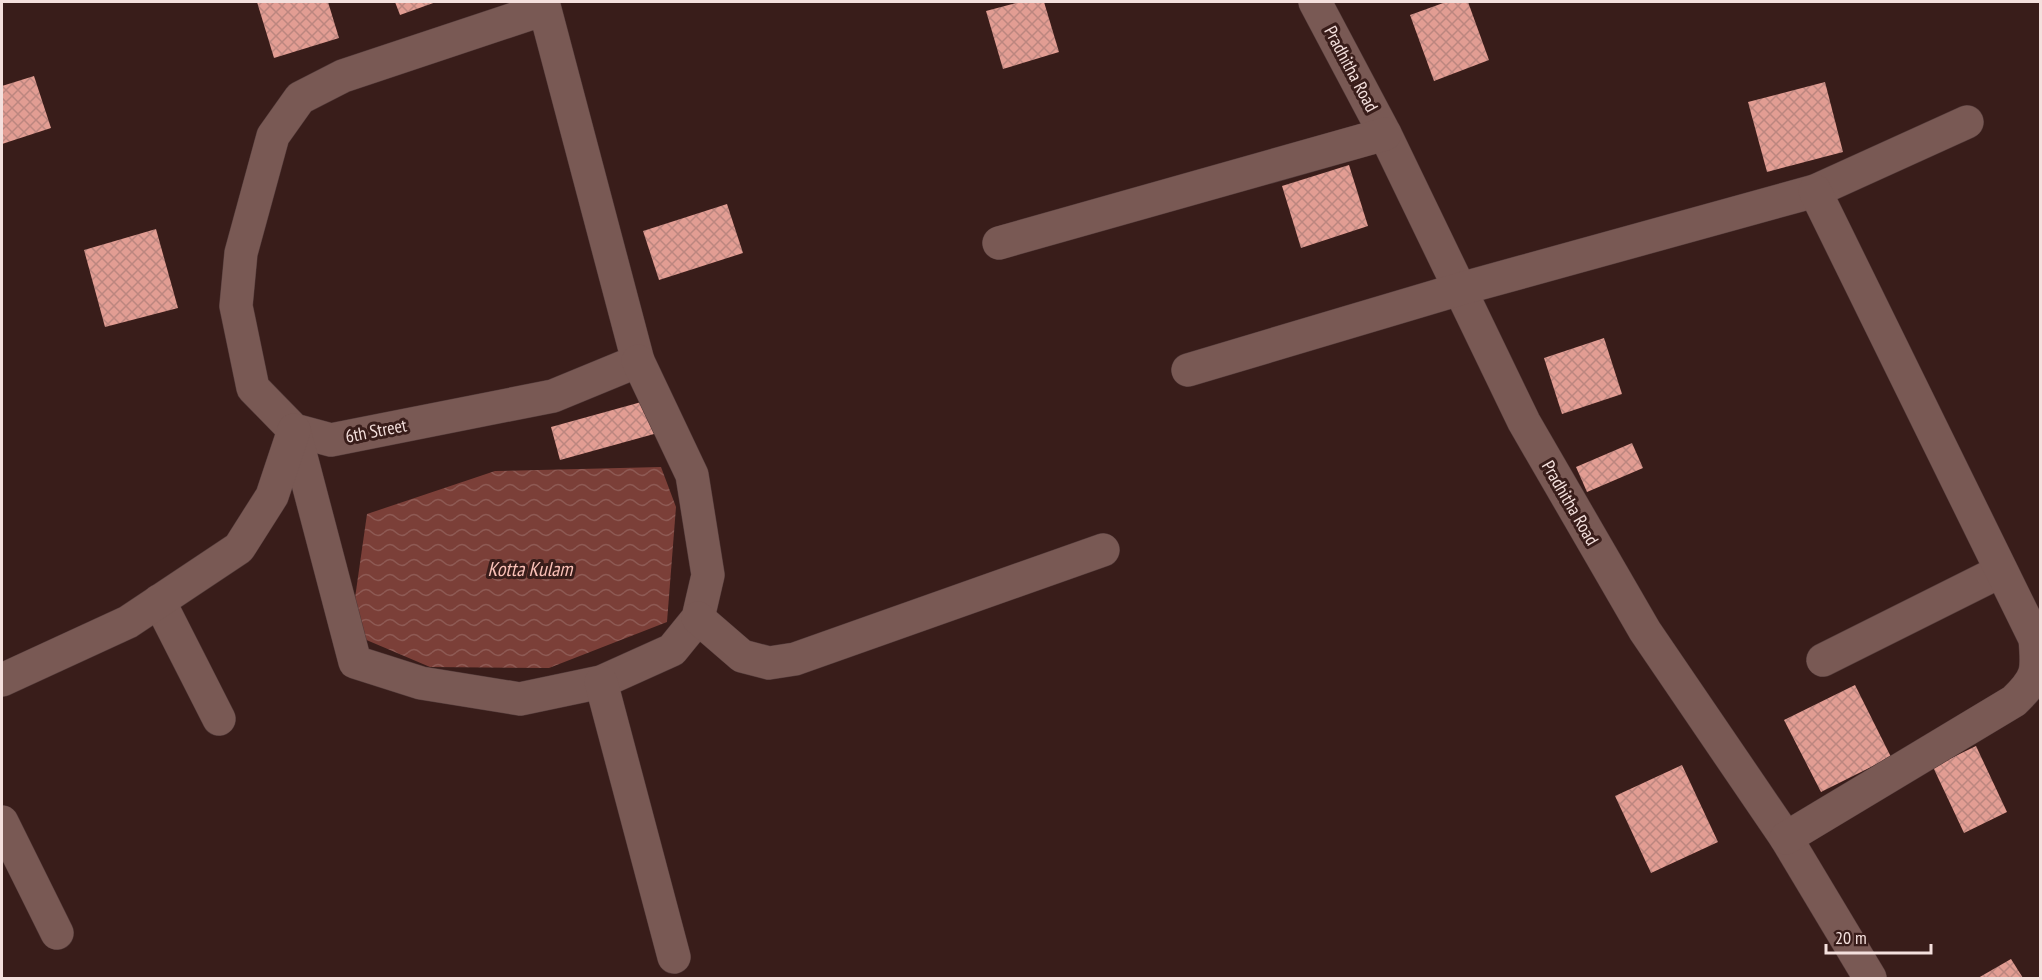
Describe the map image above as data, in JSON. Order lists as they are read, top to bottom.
{
  "streets": {
    "street": ["Pradhitha Road", "6th Street"]
  },
  "water": ["Kotta Kulam"],
  "scale_bar": "20 m"
}
